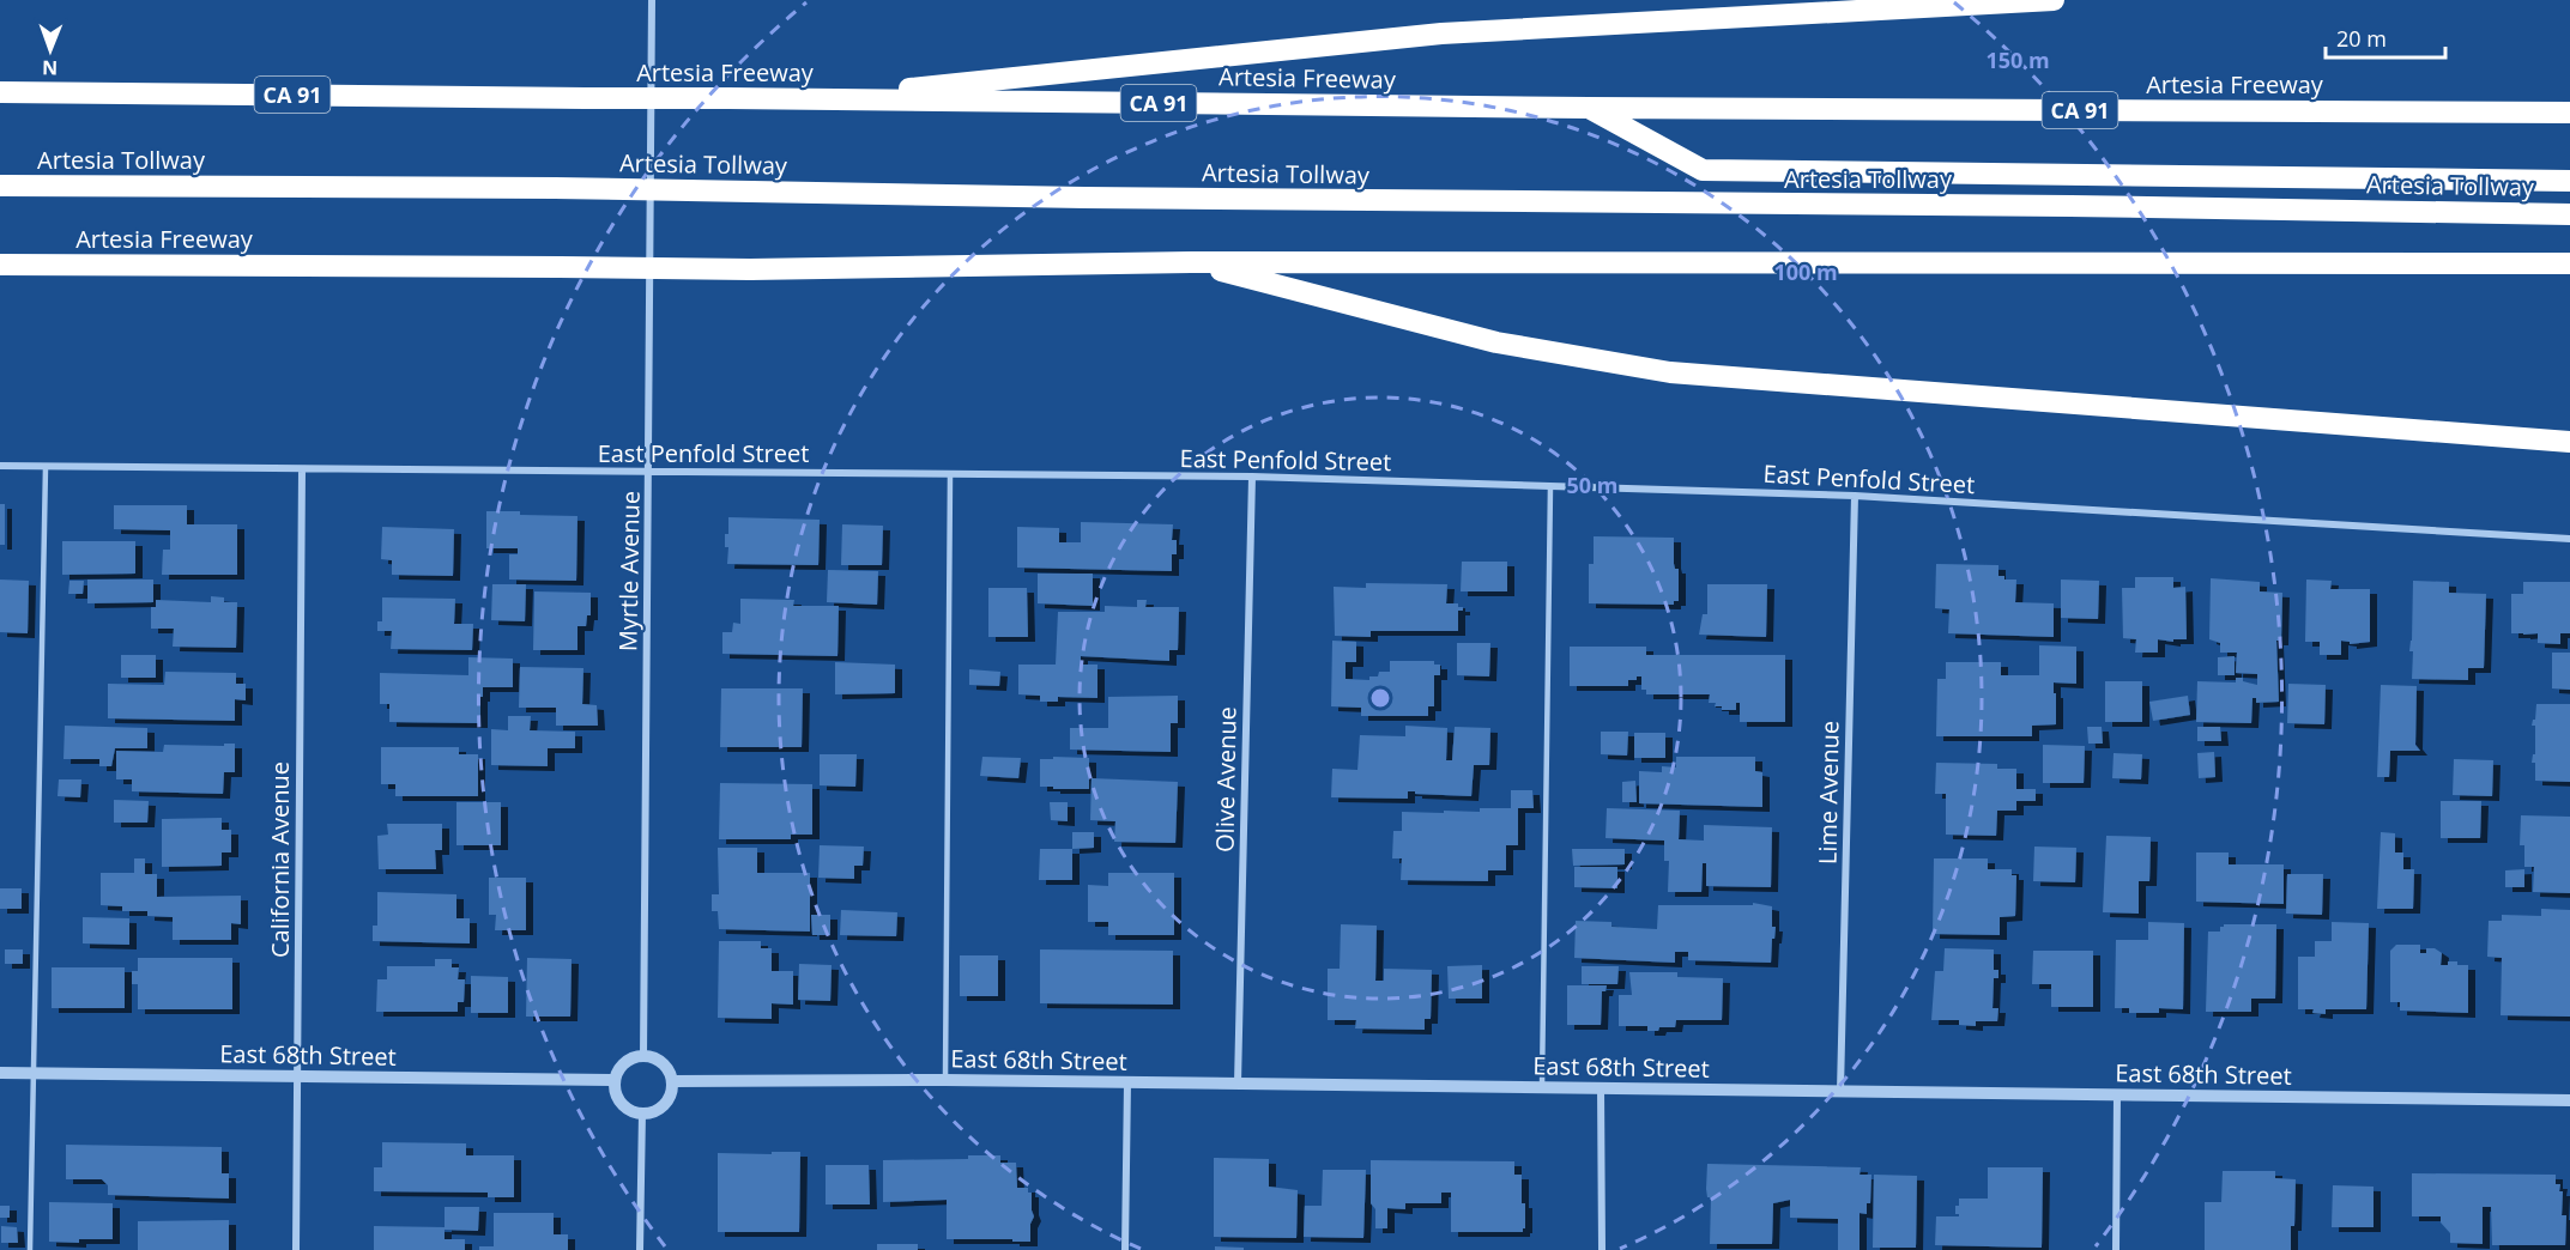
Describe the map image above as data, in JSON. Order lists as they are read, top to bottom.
{
  "streets": {
    "highway": ["Artesia Freeway", "CA 91", "Artesia Tollway"],
    "street": [
      "East Penfold Street",
      "Myrtle Avenue",
      "Olive Avenue",
      "Lime Avenue",
      "California Avenue",
      "East 68th Street"
    ]
  },
  "crossings": [
    ["Artesia Freeway", "Artesia Tollway"],
    ["East Penfold Street", "Myrtle Avenue"],
    ["East Penfold Street", "Olive Avenue"],
    ["East Penfold Street", "Lime Avenue"],
    ["East Penfold Street", "California Avenue"],
    ["Myrtle Avenue", "East 68th Street"],
    ["Olive Avenue", "East 68th Street"],
    ["Lime Avenue", "East 68th Street"],
    ["California Avenue", "East 68th Street"]
  ],
  "scale_bar": "20 m",
  "north": "bottom",
  "rings": ["150 m", "100 m", "50 m"]
}
